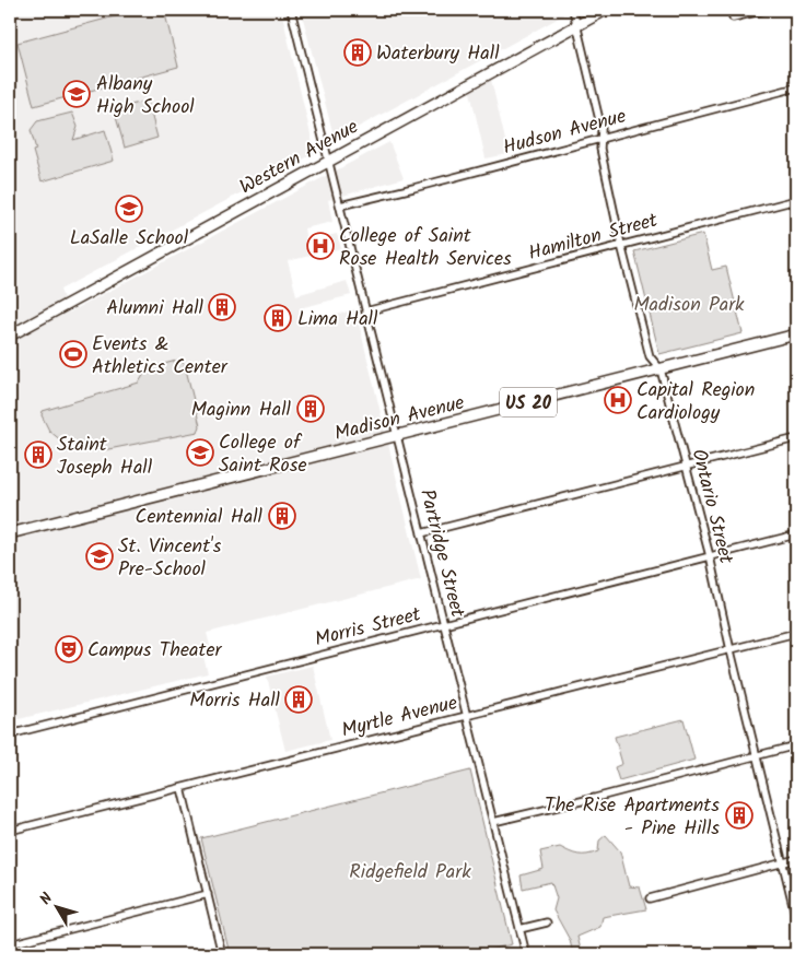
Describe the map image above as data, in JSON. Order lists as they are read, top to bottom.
{
  "streets": {
    "main road": ["Western Avenue", "US 20", "Madison Avenue"],
    "street": [
      "Hudson Avenue",
      "Hamilton Street",
      "Ontario Street",
      "Partridge Street",
      "Morris Street",
      "Myrtle Avenue"
    ]
  },
  "crossings": [
    ["Hudson Avenue", "Ontario Street"],
    ["Hudson Avenue", "Partridge Street"],
    ["Western Avenue", "Ontario Street"],
    ["Western Avenue", "Partridge Street"],
    ["Hamilton Street", "Ontario Street"],
    ["Hamilton Street", "Partridge Street"],
    ["Madison Avenue", "Ontario Street"],
    ["Madison Avenue", "Partridge Street"],
    ["Ontario Street", "Morris Street"],
    ["Ontario Street", "Myrtle Avenue"],
    ["Partridge Street", "Morris Street"],
    ["Partridge Street", "Myrtle Avenue"]
  ],
  "parks": ["Madison Park", "Ridgefield Park"],
  "places": {
    "building": [
      "Waterbury Hall",
      "Alumni Hall",
      "Lima Hall",
      "Maginn Hall",
      "Staint Joseph Hall",
      "Centennial Hall",
      "Morris Hall",
      "The Rise Apartments - Pine Hills"
    ],
    "school or university": [
      "Albany High School",
      "LaSalle School",
      "College of Saint Rose",
      "St. Vincent's Pre-School"
    ],
    "hospital": ["College of Saint Rose Health Services", "Capital Region Cardiology"],
    "sports": ["Events & Athletics Center"],
    "theatre": ["Campus Theater"]
  },
  "north": "top left"
}
